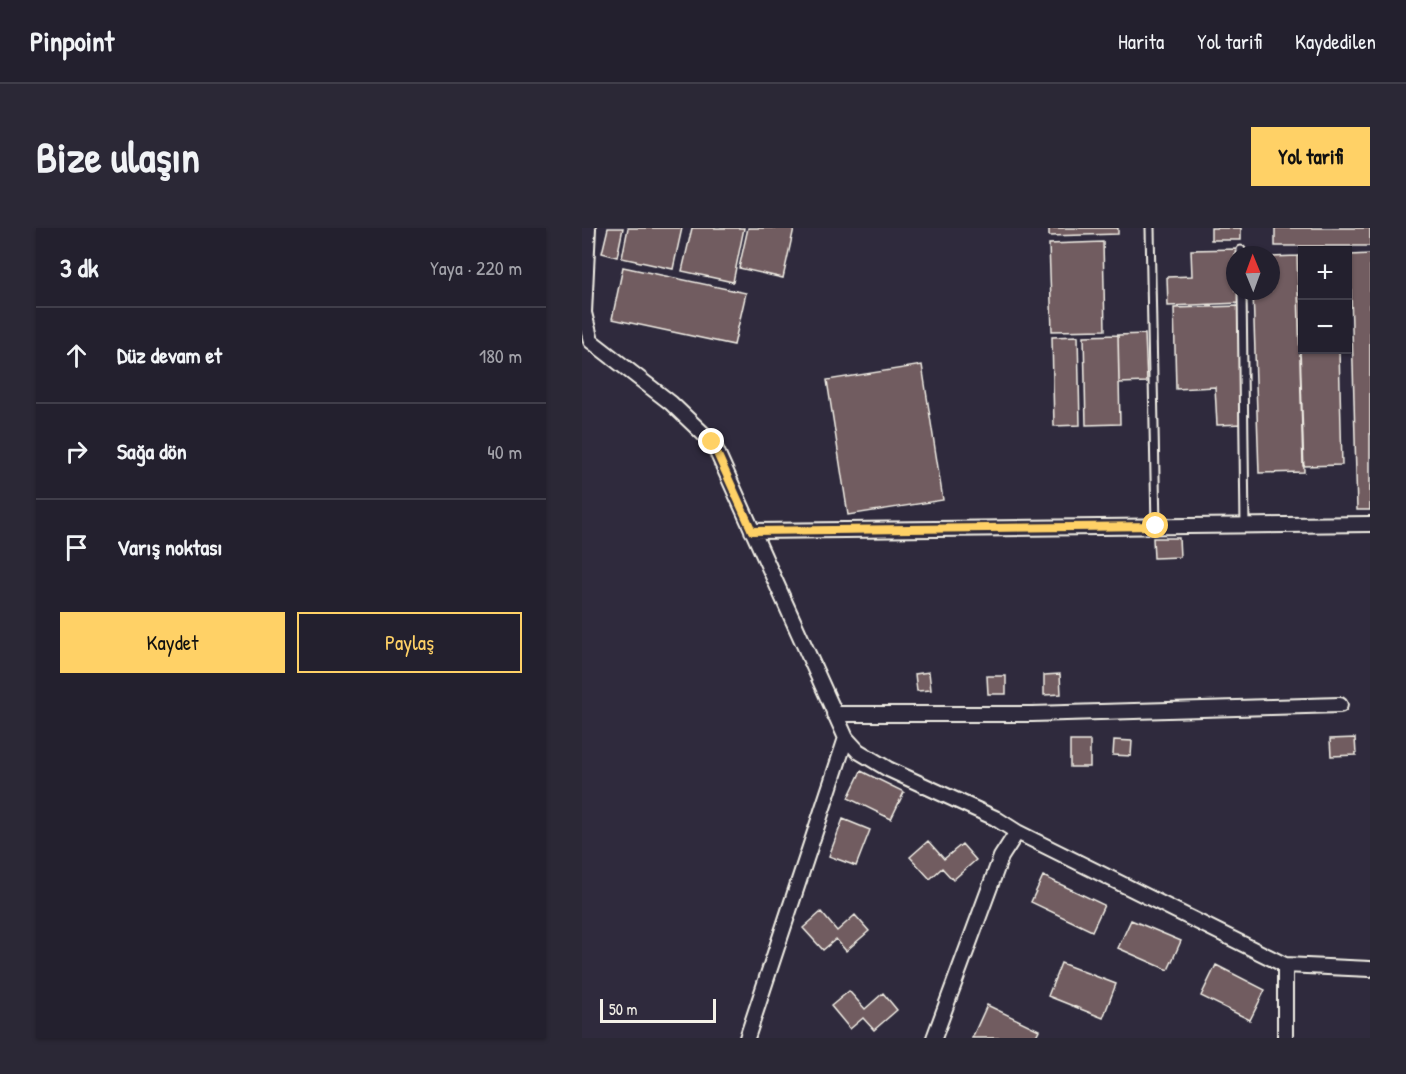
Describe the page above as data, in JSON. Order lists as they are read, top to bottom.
{
  "scale_bar": "50 m",
  "north": "top",
  "page": {
    "header": "Pinpoint",
    "nav": ["Harita", "Yol tarifi", "Kaydedilen"],
    "buttons": [
      "Yol tarifi",
      ["Kaydet", "Paylaş"]
    ],
    "title": "Bize ulaşın",
    "heading": ["3 dk", "Yaya · 220 m"],
    "map_buttons": ["+", "−"],
    "list": [
      ["Düz devam et", "180 m"],
      ["Sağa dön", "40 m"],
      "Varış noktası"
    ],
    "scale": "50 m"
  }
}
